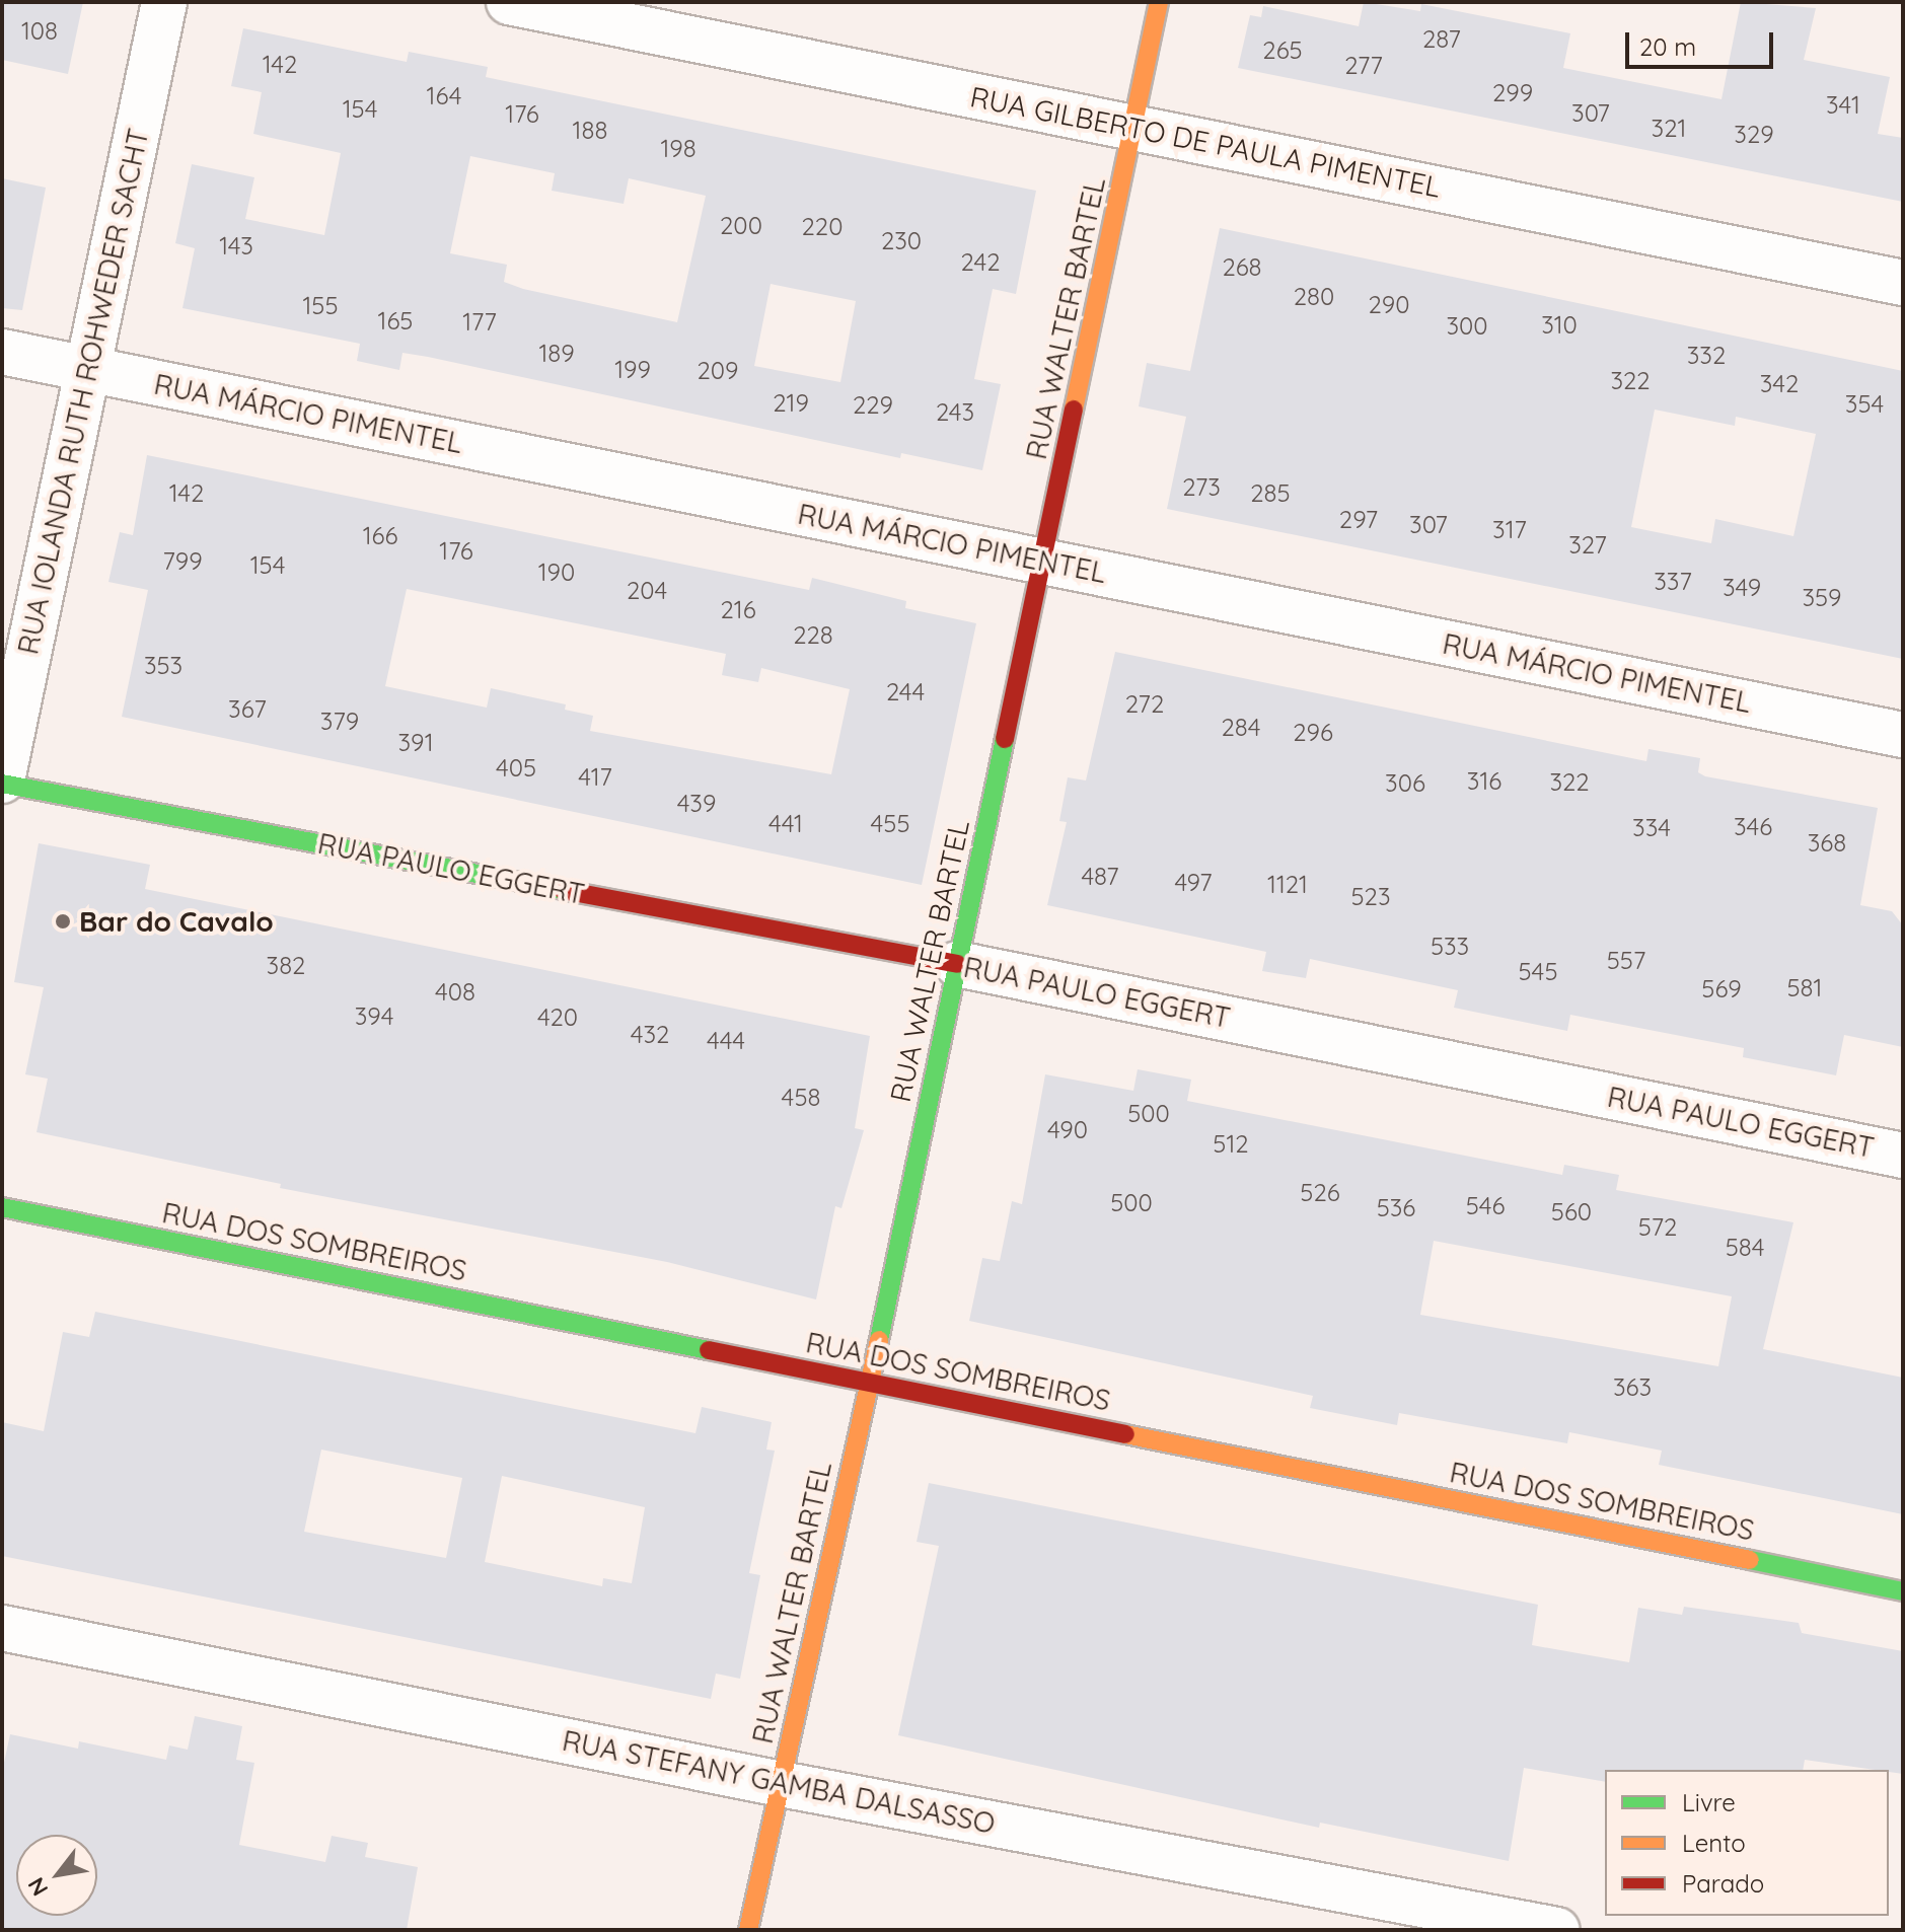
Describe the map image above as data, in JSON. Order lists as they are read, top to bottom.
{
  "streets": {
    "street": [
      "RUA GILBERTO DE PAULA PIMENTEL",
      "RUA WALTER BARTEL",
      "RUA IOLANDA RUTH ROHWEDER SACHT",
      "RUA MÁRCIO PIMENTEL",
      "RUA PAULO EGGERT",
      "RUA DOS SOMBREIROS",
      "RUA STEFANY GAMBA DALSASSO"
    ]
  },
  "crossings": [
    ["RUA GILBERTO DE PAULA PIMENTEL", "RUA WALTER BARTEL"],
    ["RUA WALTER BARTEL", "RUA MÁRCIO PIMENTEL"],
    ["RUA WALTER BARTEL", "RUA PAULO EGGERT"],
    ["RUA WALTER BARTEL", "RUA DOS SOMBREIROS"],
    ["RUA WALTER BARTEL", "RUA STEFANY GAMBA DALSASSO"],
    ["RUA IOLANDA RUTH ROHWEDER SACHT", "RUA MÁRCIO PIMENTEL"],
    ["RUA IOLANDA RUTH ROHWEDER SACHT", "RUA PAULO EGGERT"]
  ],
  "places": ["Bar do Cavalo"],
  "house_numbers": [
    "108",
    "287",
    "265",
    "142",
    "277",
    "299",
    "164",
    "341",
    "154",
    "307",
    "176",
    "321",
    "188",
    "329",
    "198",
    "200",
    "220",
    "230",
    "143",
    "242",
    "268",
    "280",
    "290",
    "155",
    "165",
    "177",
    "310",
    "300",
    "189",
    "332",
    "199",
    "209",
    "322",
    "342",
    "219",
    "354",
    "229",
    "243",
    "273",
    "142",
    "285",
    "297",
    "307",
    "317",
    "166",
    "327",
    "176",
    "799",
    "154",
    "190",
    "337",
    "349",
    "204",
    "359",
    "216",
    "228",
    "353",
    "244",
    "272",
    "367",
    "379",
    "284",
    "296",
    "391",
    "405",
    "417",
    "316",
    "322",
    "306",
    "439",
    "441",
    "455",
    "346",
    "334",
    "368",
    "487",
    "497",
    "1121",
    "523",
    "533",
    "557",
    "382",
    "545",
    "581",
    "569",
    "408",
    "394",
    "420",
    "432",
    "444",
    "458",
    "500",
    "490",
    "512",
    "526",
    "500",
    "546",
    "536",
    "560",
    "572",
    "584",
    "363"
  ],
  "legend": ["Livre", "Lento", "Parado"],
  "scale_bar": "20 m",
  "north": "bottom left"
}
